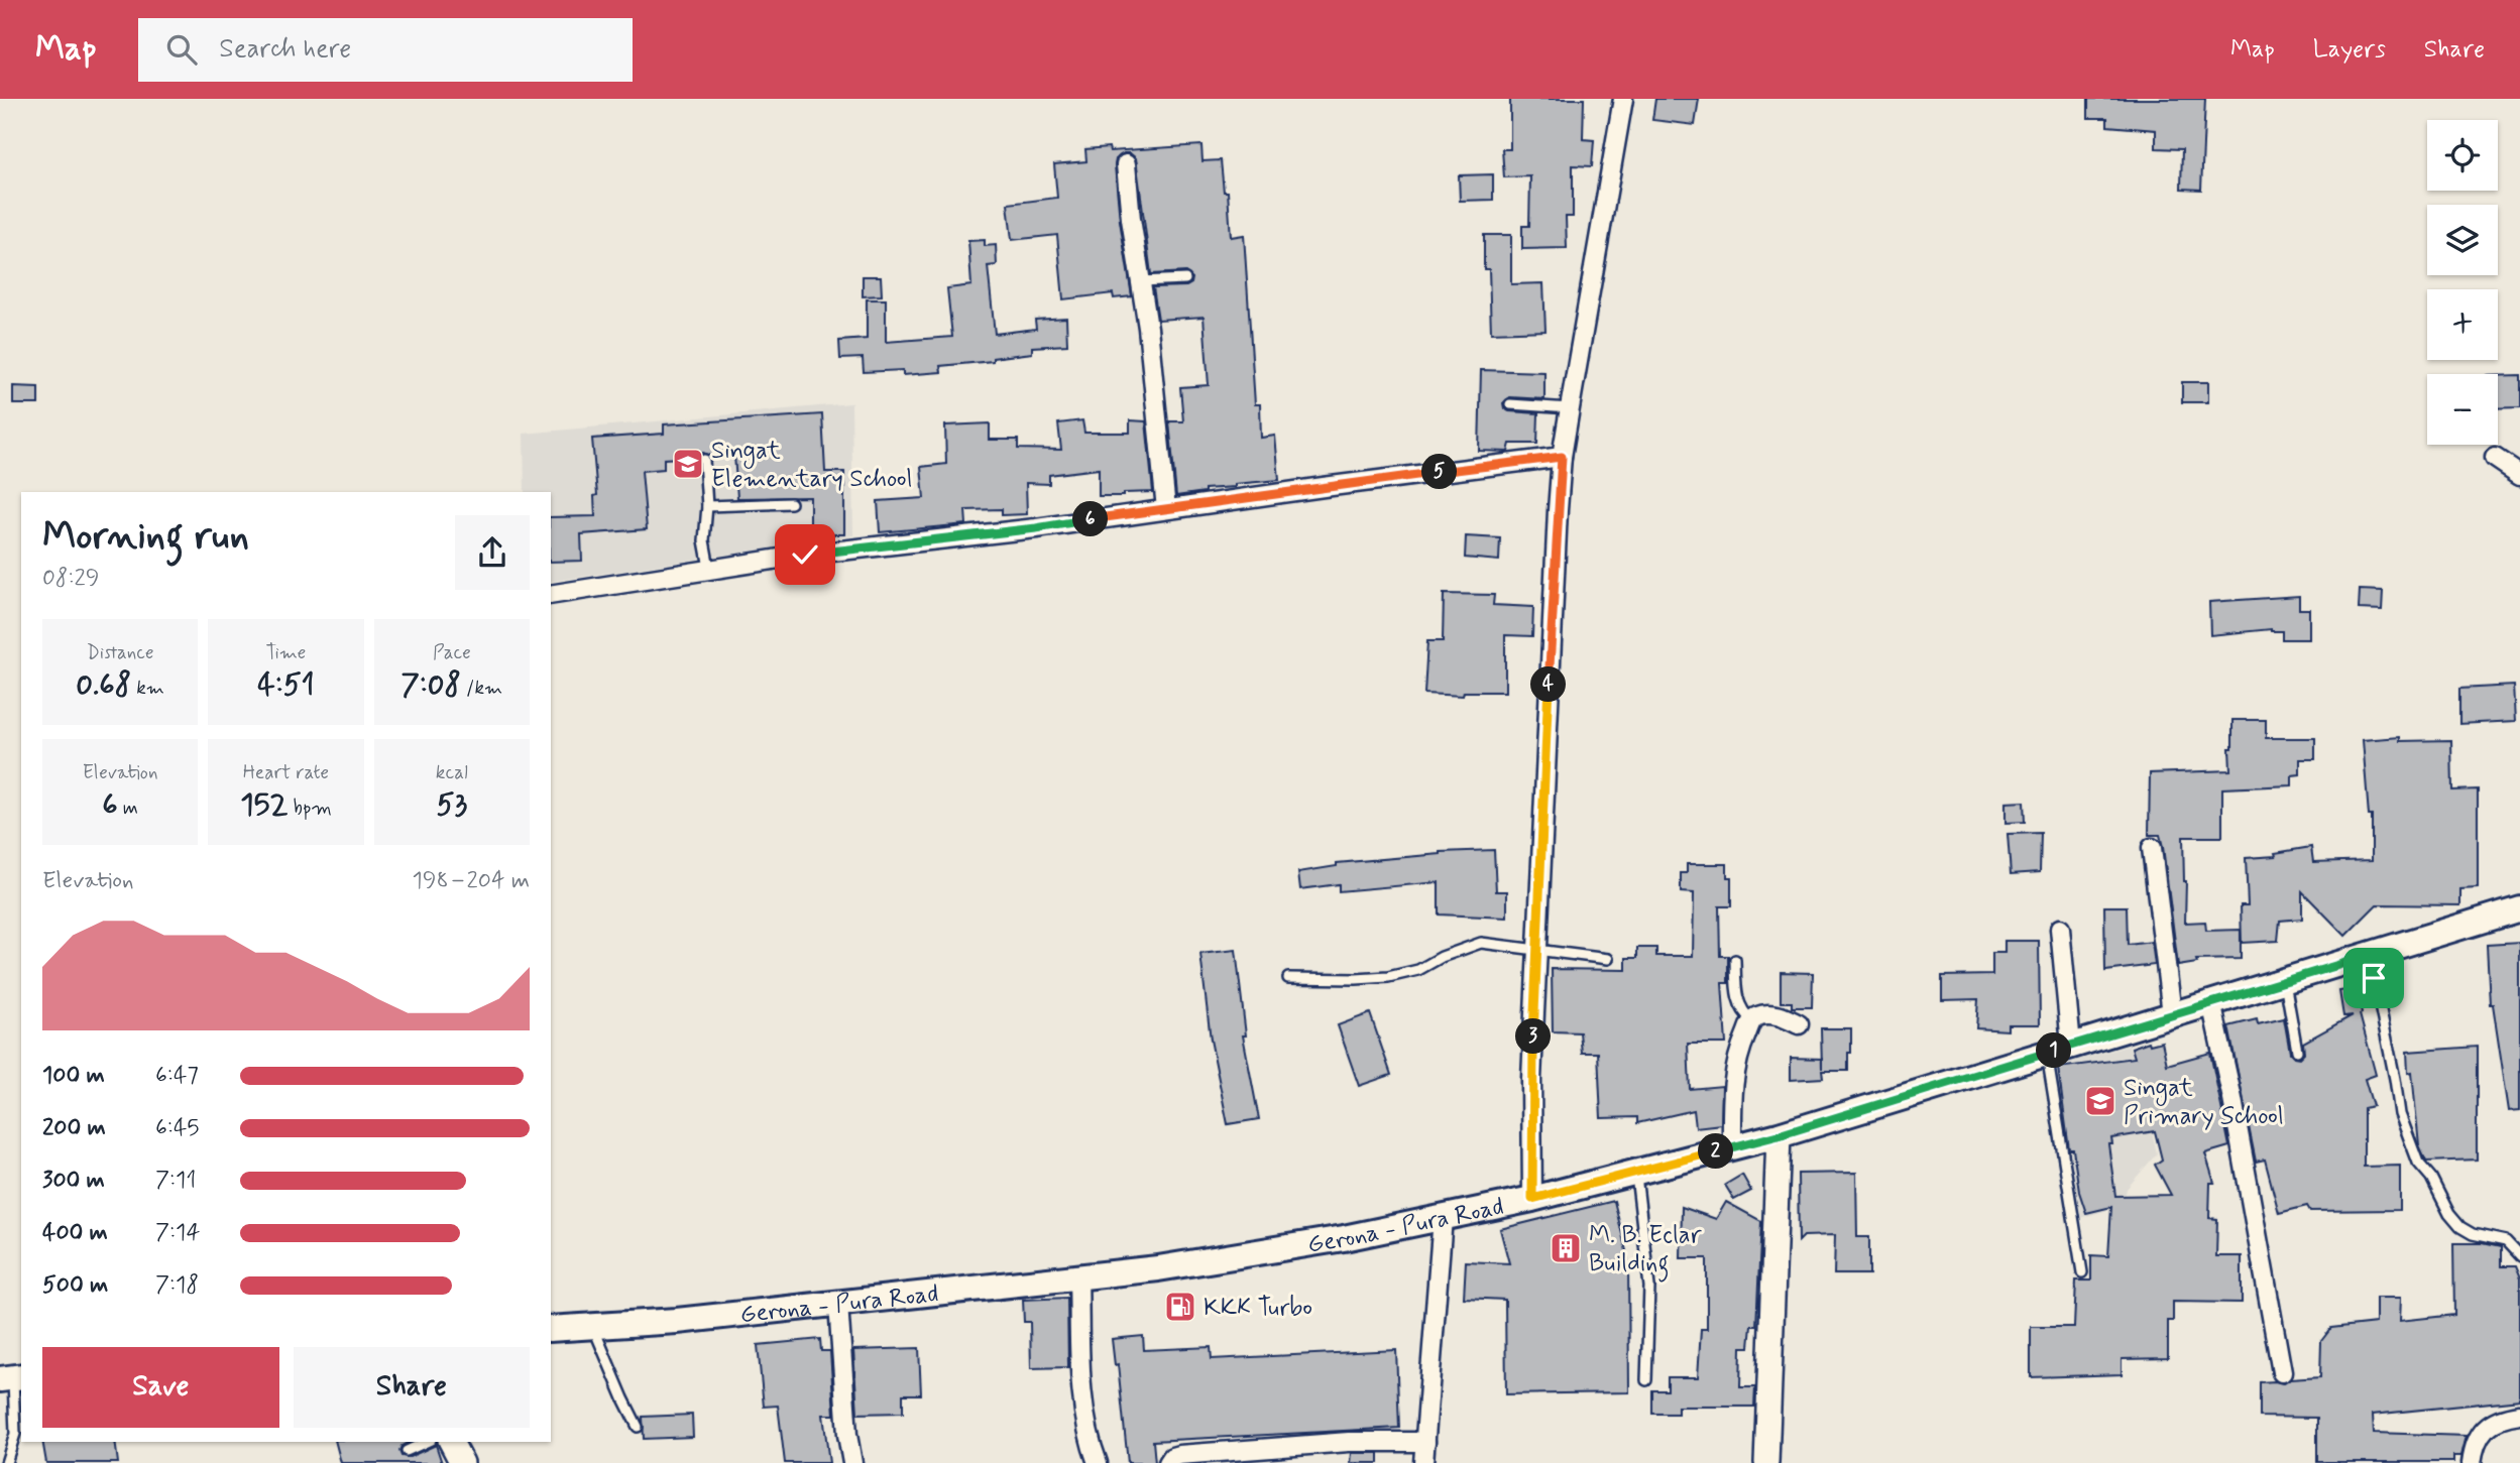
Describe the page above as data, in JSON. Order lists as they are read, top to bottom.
{
  "streets": {
    "main road": ["Gerona - Pura Road"]
  },
  "places": {
    "school or university": ["Singat Elementary School", "Singat Primary School"],
    "building": ["M. B. Eclar Building"],
    "fuel station": ["KKK Turbo"]
  },
  "page": {
    "header": "Map",
    "search": "Search here",
    "nav": ["Map", "Layers", "Share"],
    "map_buttons": ["+", "−"],
    "pins": [
      "5",
      "6",
      "4",
      "3",
      "1",
      "2"
    ],
    "heading": ["Morning run", "08:29"],
    "stats": [
      ["Distance", "0.68 km"],
      ["Time", "4:51"],
      ["Pace", "7:08 /km"],
      ["Elevation", "6 m"],
      ["Heart rate", "152 bpm"],
      ["kcal", "53"]
    ],
    "chart": ["Elevation", "198–204 m"],
    "list": [
      {
        "name": "100 m",
        "note": "6:47"
      },
      {
        "name": "200 m",
        "note": "6:45"
      },
      {
        "name": "300 m",
        "note": "7:11"
      },
      {
        "name": "400 m",
        "note": "7:14"
      },
      {
        "name": "500 m",
        "note": "7:18"
      }
    ],
    "buttons": ["Save", "Share"]
  }
}
